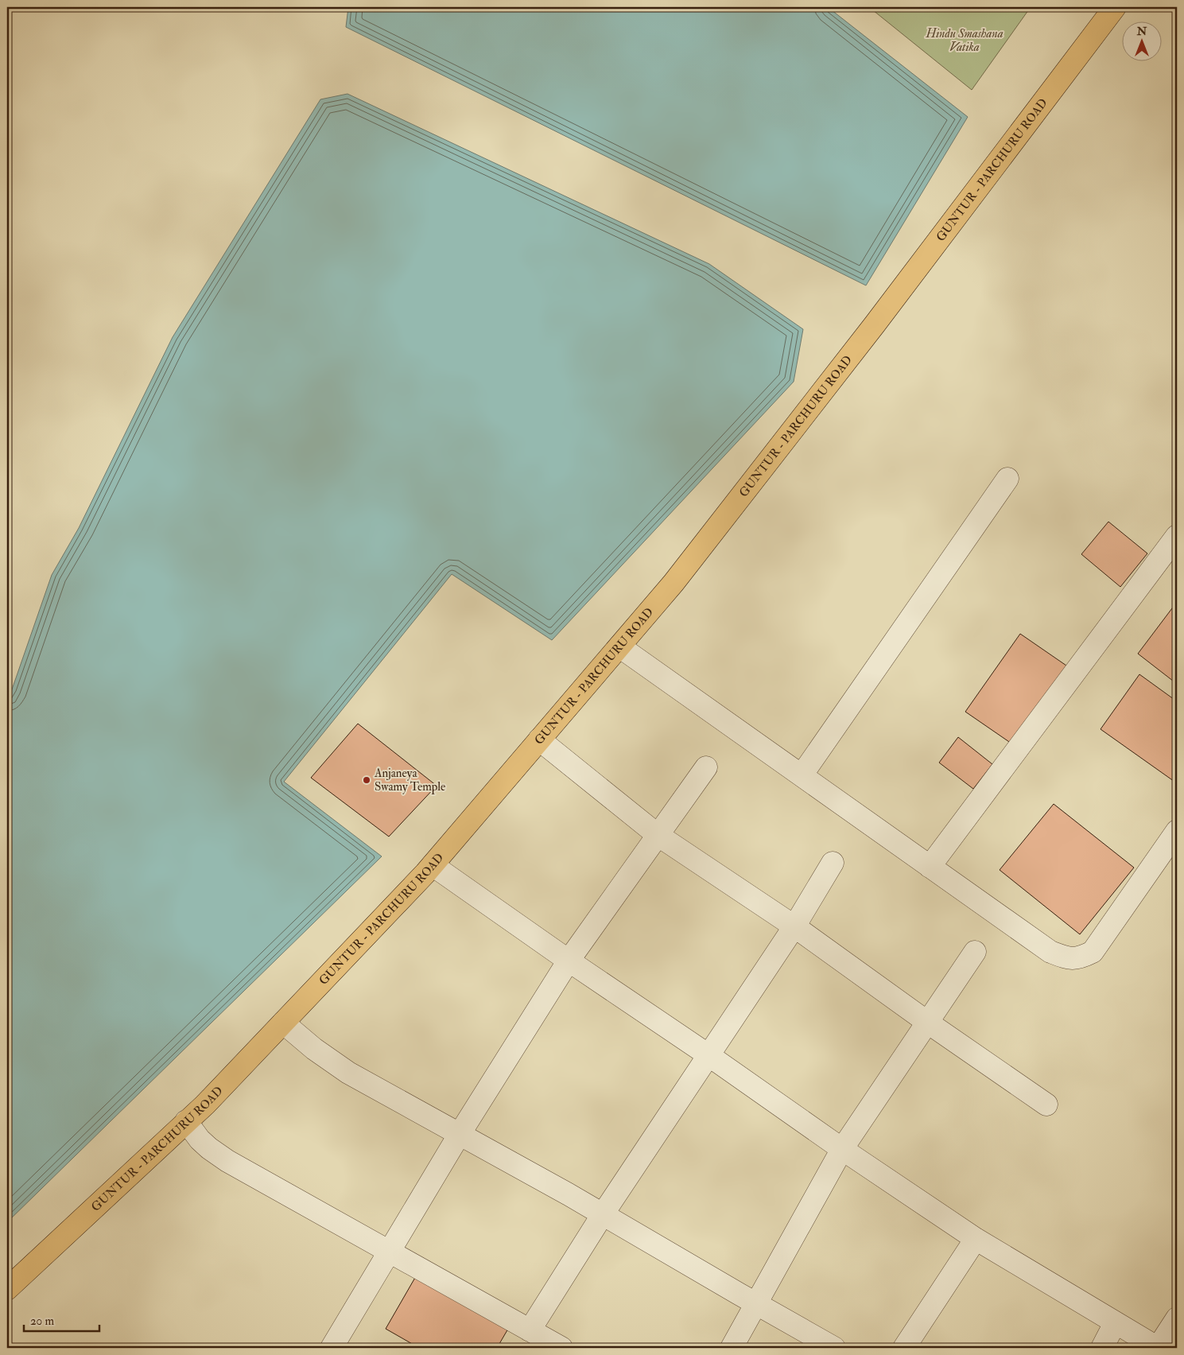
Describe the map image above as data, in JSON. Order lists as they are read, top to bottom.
{
  "streets": {
    "main road": ["GUNTUR - PARCHURU ROAD"]
  },
  "parks": ["Hindu Smashana Vatika"],
  "places": ["Anjaneya Swamy Temple"],
  "scale_bar": "20 m",
  "north": "top"
}
